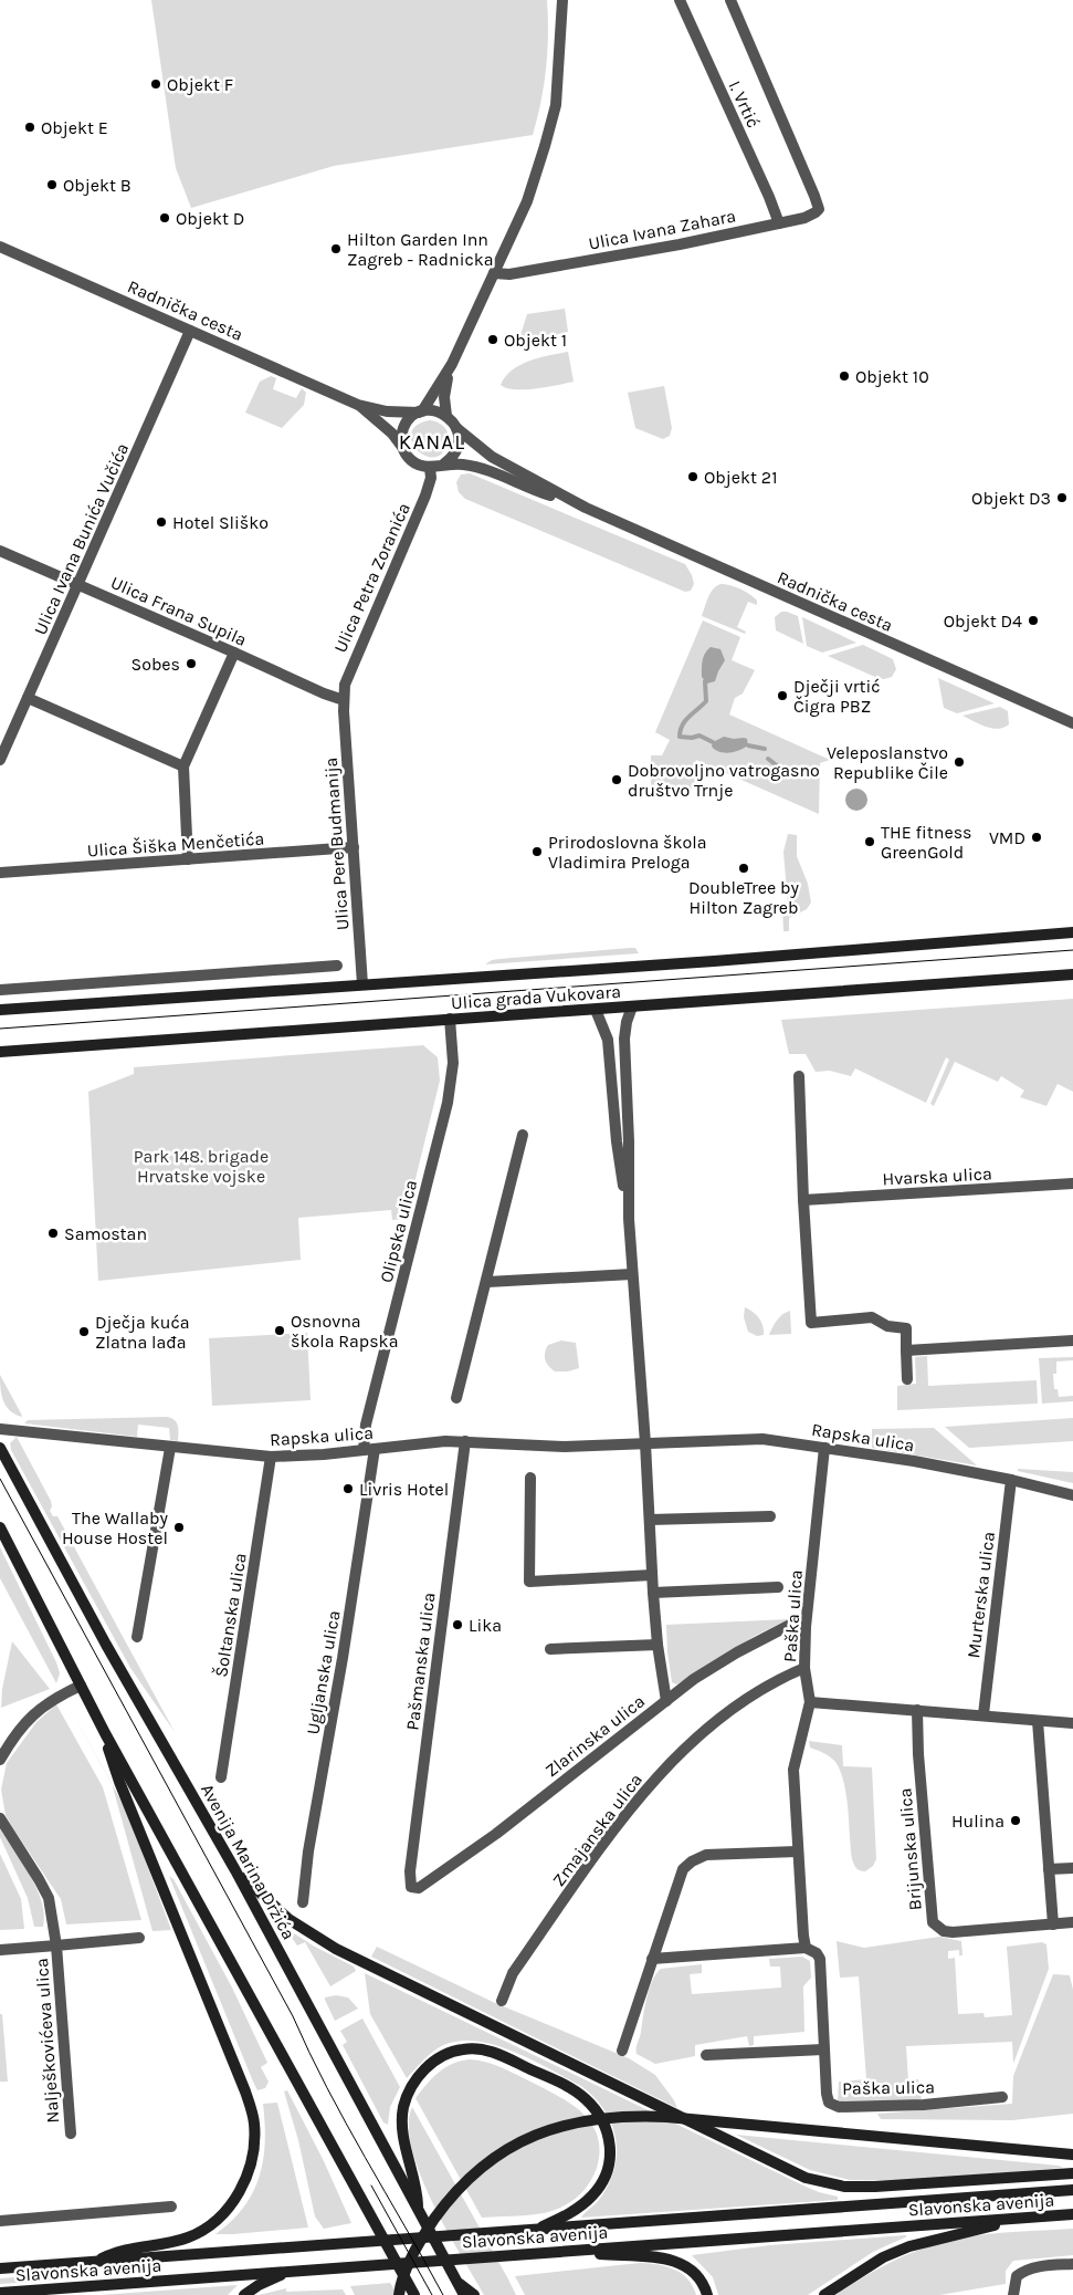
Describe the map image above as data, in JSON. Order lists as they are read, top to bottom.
{
  "streets": {
    "main road": ["Ulica grada Vukovara", "Avenija Marina Držića", "Slavonska avenija"],
    "street": [
      "I. Vrtić",
      "Ulica Ivana Zahara",
      "Radnička cesta",
      "Ulica Ivana Bunića Vučića",
      "Ulica Petra Zoranića",
      "Ulica Frana Supila",
      "Ulica Šiška Menčetića",
      "Ulica Pere Budmanija",
      "Hvarska ulica",
      "Olipska ulica",
      "Rapska ulica",
      "Murterska ulica",
      "Šoltanska ulica",
      "Paška ulica",
      "Pašmanska ulica",
      "Ugljanska ulica",
      "Zlarinska ulica",
      "Zmajanska ulica",
      "Brijunska ulica",
      "Nalješkovićeva ulica"
    ]
  },
  "crossings": [
    ["I. Vrtić", "Ulica Ivana Zahara"],
    ["Radnička cesta", "Ulica Ivana Bunića Vučića"],
    ["Radnička cesta", "Ulica Petra Zoranića"],
    ["Ulica Ivana Bunića Vučića", "Ulica Frana Supila"],
    ["Ulica Petra Zoranića", "Ulica Frana Supila"],
    ["Ulica Petra Zoranića", "Ulica Pere Budmanija"],
    ["Ulica Frana Supila", "Ulica Pere Budmanija"],
    ["Ulica Šiška Menčetića", "Ulica Pere Budmanija"],
    ["Ulica Pere Budmanija", "Ulica grada Vukovara"],
    ["Ulica grada Vukovara", "Olipska ulica"],
    ["Olipska ulica", "Rapska ulica"],
    ["Olipska ulica", "Ugljanska ulica"],
    ["Rapska ulica", "Murterska ulica"],
    ["Rapska ulica", "Šoltanska ulica"],
    ["Rapska ulica", "Paška ulica"],
    ["Rapska ulica", "Pašmanska ulica"],
    ["Rapska ulica", "Ugljanska ulica"],
    ["Paška ulica", "Zlarinska ulica"],
    ["Paška ulica", "Zmajanska ulica"],
    ["Pašmanska ulica", "Zlarinska ulica"]
  ],
  "districts": ["KANAL"],
  "parks": ["Park 148. brigade Hrvatske vojske"],
  "places": [
    "Objekt F",
    "Objekt E",
    "Objekt B",
    "Objekt D",
    "Hilton Garden Inn Zagreb - Radnicka",
    "Objekt 1",
    "Objekt 10",
    "Objekt 21",
    "Objekt D3",
    "Hotel Sliško",
    "Objekt D4",
    "Sobes",
    "Dječji vrtić Čigra PBZ",
    "Veleposlanstvo Republike Čile",
    "Dobrovoljno vatrogasno društvo Trnje",
    "VMD",
    "THE fitness GreenGold",
    "Prirodoslovna škola Vladimira Preloga",
    "DoubleTree by Hilton Zagreb",
    "Samostan",
    "Osnovna škola Rapska",
    "Dječja kuća Zlatna lađa",
    "Livris Hotel",
    "The Wallaby House Hostel",
    "Lika",
    "Hulina"
  ]
}
